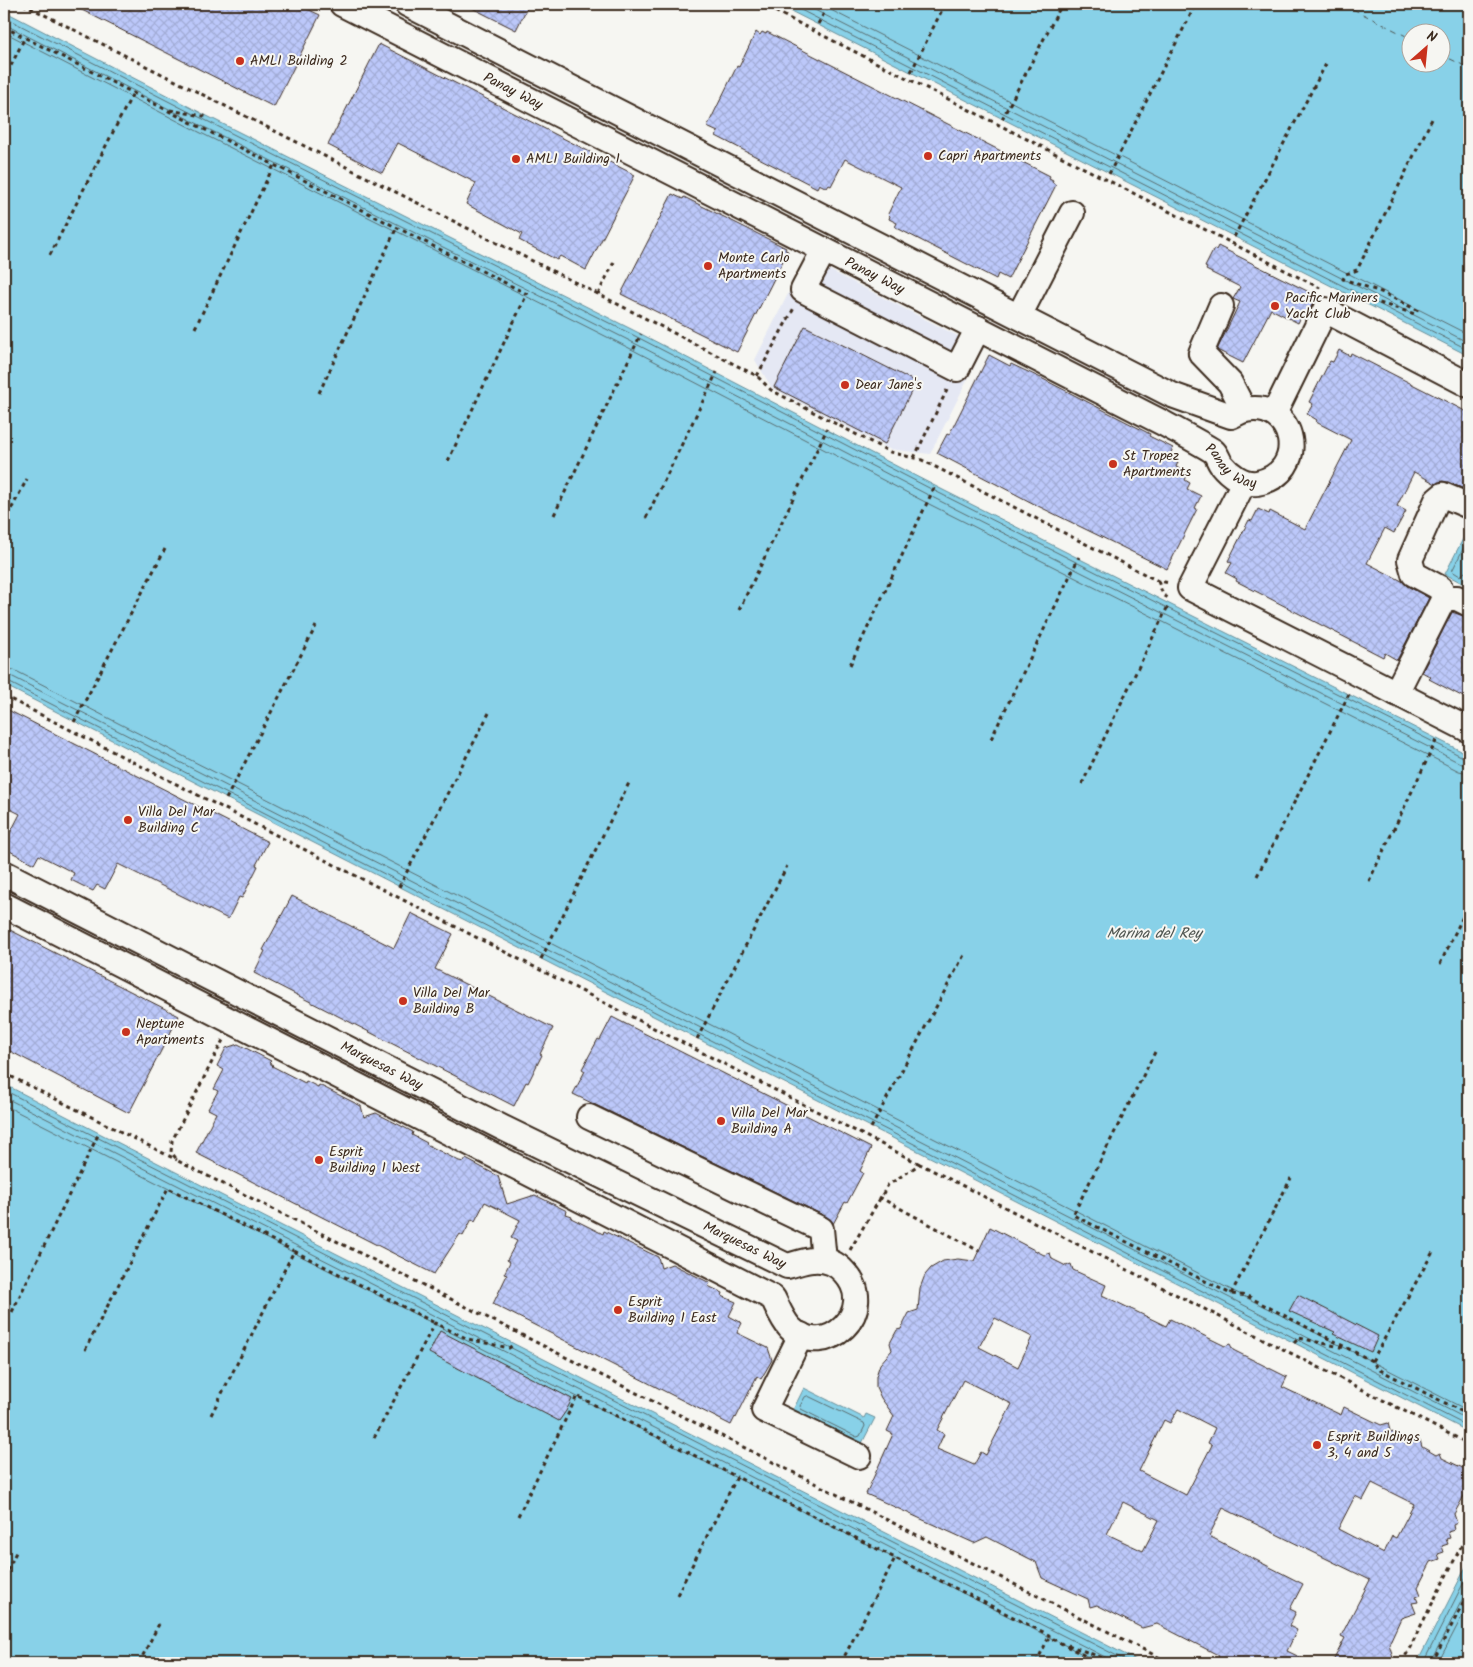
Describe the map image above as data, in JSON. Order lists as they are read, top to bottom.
{
  "streets": {
    "street": ["Panay Way", "Marquesas Way"]
  },
  "water": ["Marina del Rey"],
  "places": [
    "AMLI Building 2",
    "Capri Apartments",
    "AMLI Building 1",
    "Monte Carlo Apartments",
    "Pacific Mariners Yacht Club",
    "Dear Jane's",
    "St Tropez Apartments",
    "Villa Del Mar Building C",
    "Villa Del Mar Building B",
    "Neptune Apartments",
    "Villa Del Mar Building A",
    "Esprit Building 1 West",
    "Esprit Building 1 East",
    "Esprit Buildings 3, 4 and 5"
  ],
  "north": "top right"
}
